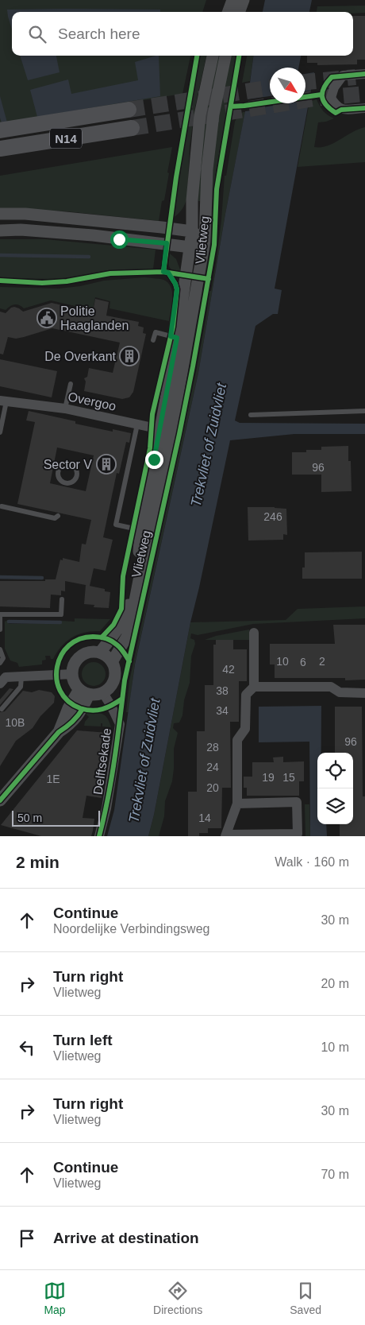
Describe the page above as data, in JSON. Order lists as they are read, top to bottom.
{
  "streets": {
    "main road": ["N14"],
    "street": ["Vlietweg", "Overgoo", "Delftsekade"]
  },
  "crossings": [
    ["Vlietweg", "Overgoo"],
    ["Vlietweg", "Delftsekade"]
  ],
  "water": ["Trekvliet of Zuidvliet"],
  "places": {
    "public building": ["Politie Haaglanden"],
    "building": ["De Overkant", "Sector V"]
  },
  "house_numbers": [
    "96",
    "246",
    "10",
    "2",
    "6",
    "42",
    "38",
    "34",
    "10B",
    "96",
    "28",
    "24",
    "19",
    "15",
    "1E",
    "20",
    "14"
  ],
  "scale_bar": "50 m",
  "north": "bottom right",
  "page": {
    "search": "Search here",
    "scale": "50 m",
    "heading": ["2 min", "Walk · 160 m"],
    "list": [
      ["Continue", "Noordelijke Verbindingsweg", "30 m"],
      ["Turn right", "Vlietweg", "20 m"],
      ["Turn left", "Vlietweg", "10 m"],
      ["Turn right", "Vlietweg", "30 m"],
      ["Continue", "Vlietweg", "70 m"],
      "Arrive at destination"
    ],
    "nav": ["Map", "Directions", "Saved"]
  }
}
